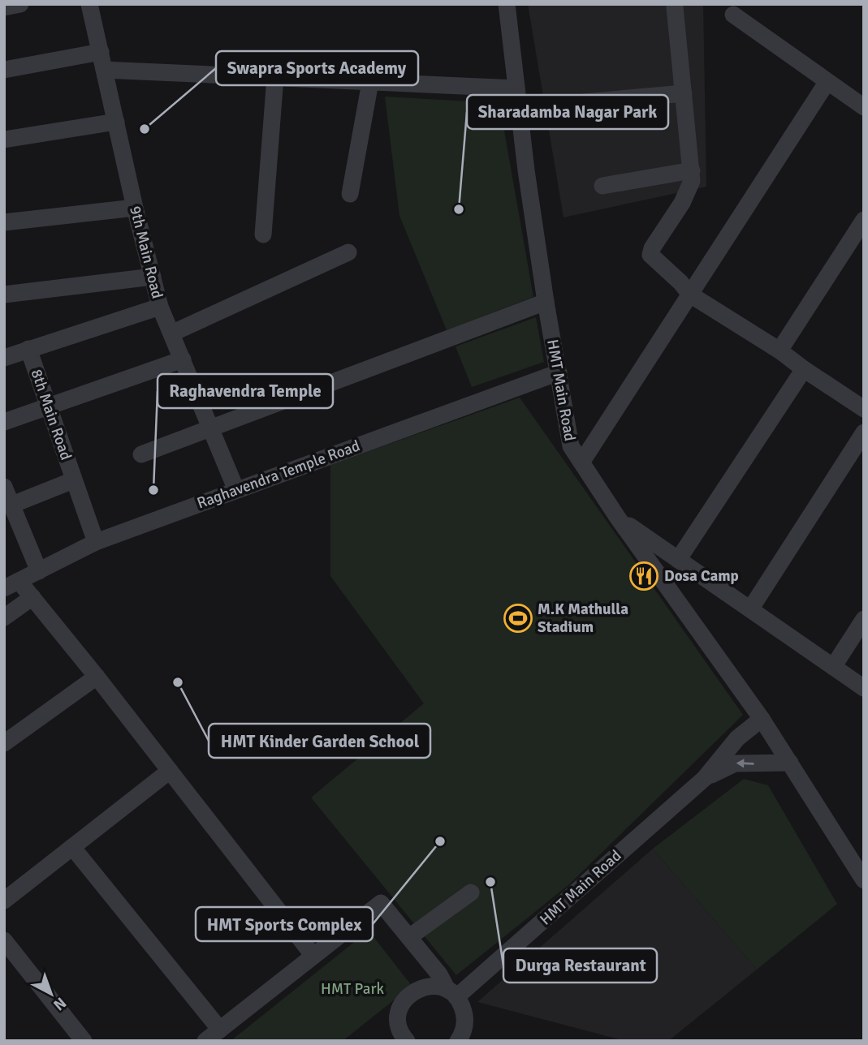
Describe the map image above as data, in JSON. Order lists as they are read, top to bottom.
{
  "streets": {
    "street": [
      "9th Main Road",
      "HMT Main Road",
      "8th Main Road",
      "Raghavendra Temple Road"
    ]
  },
  "crossings": [
    ["9th Main Road", "Raghavendra Temple Road"],
    ["HMT Main Road", "Raghavendra Temple Road"],
    ["8th Main Road", "Raghavendra Temple Road"]
  ],
  "parks": ["HMT Park"],
  "places": {
    "other": [
      "Swapra Sports Academy",
      "Sharadamba Nagar Park",
      "Raghavendra Temple",
      "HMT Kinder Garden School",
      "HMT Sports Complex",
      "Durga Restaurant"
    ],
    "restaurant": ["Dosa Camp"],
    "sports": ["M.K Mathulla Stadium"]
  },
  "north": "bottom right"
}
